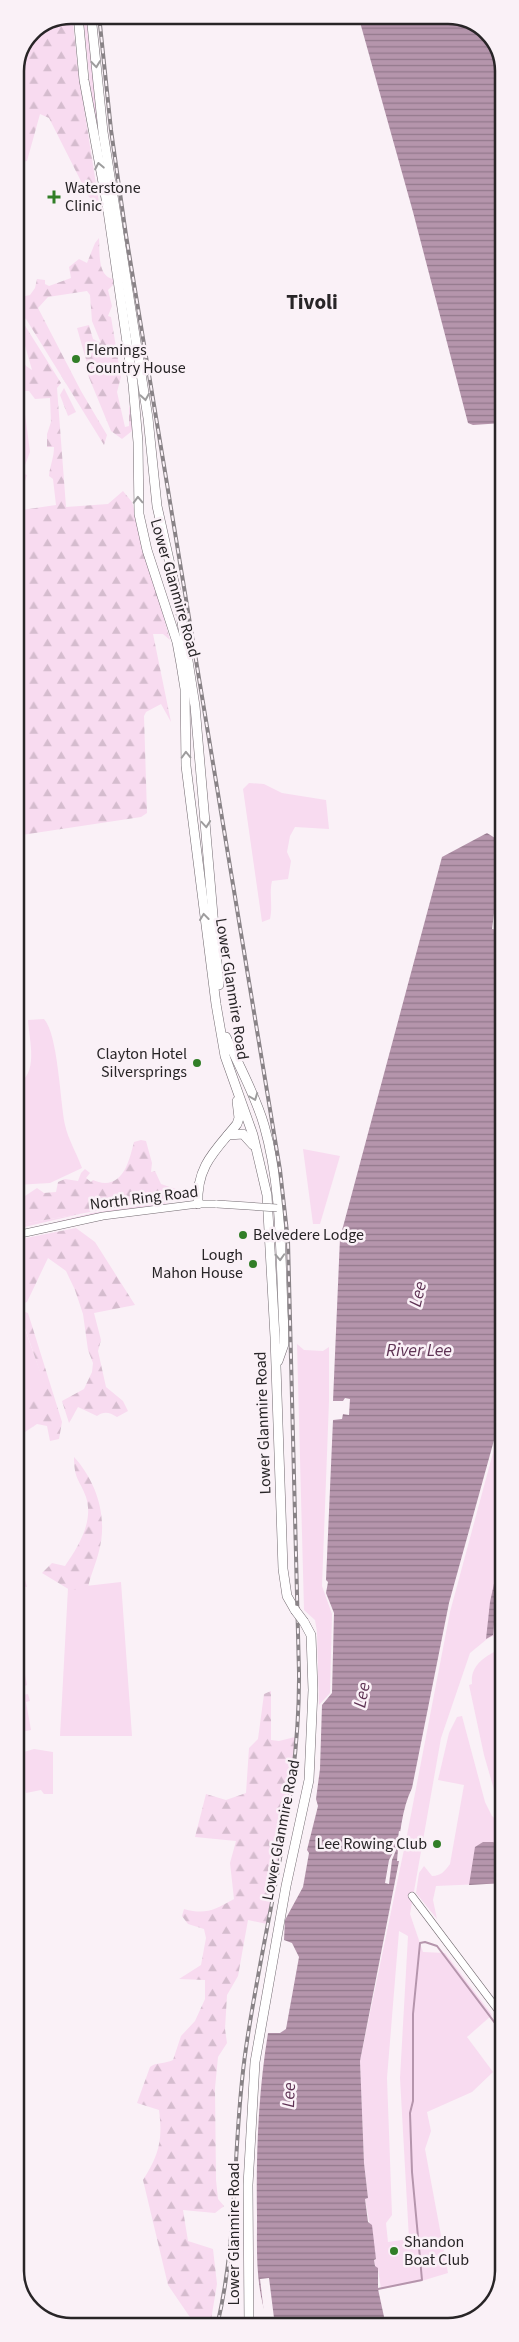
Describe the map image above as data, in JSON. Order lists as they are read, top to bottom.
{
  "streets": {
    "highway": ["Lower Glanmire Road"],
    "main road": ["North Ring Road"]
  },
  "districts": ["Tivoli"],
  "water": ["Lee", "River Lee"],
  "places": {
    "health": ["Waterstone Clinic"],
    "other": [
      "Flemings Country House",
      "Clayton Hotel Silversprings",
      "Belvedere Lodge",
      "Lough Mahon House",
      "Lee Rowing Club",
      "Shandon Boat Club"
    ]
  }
}
